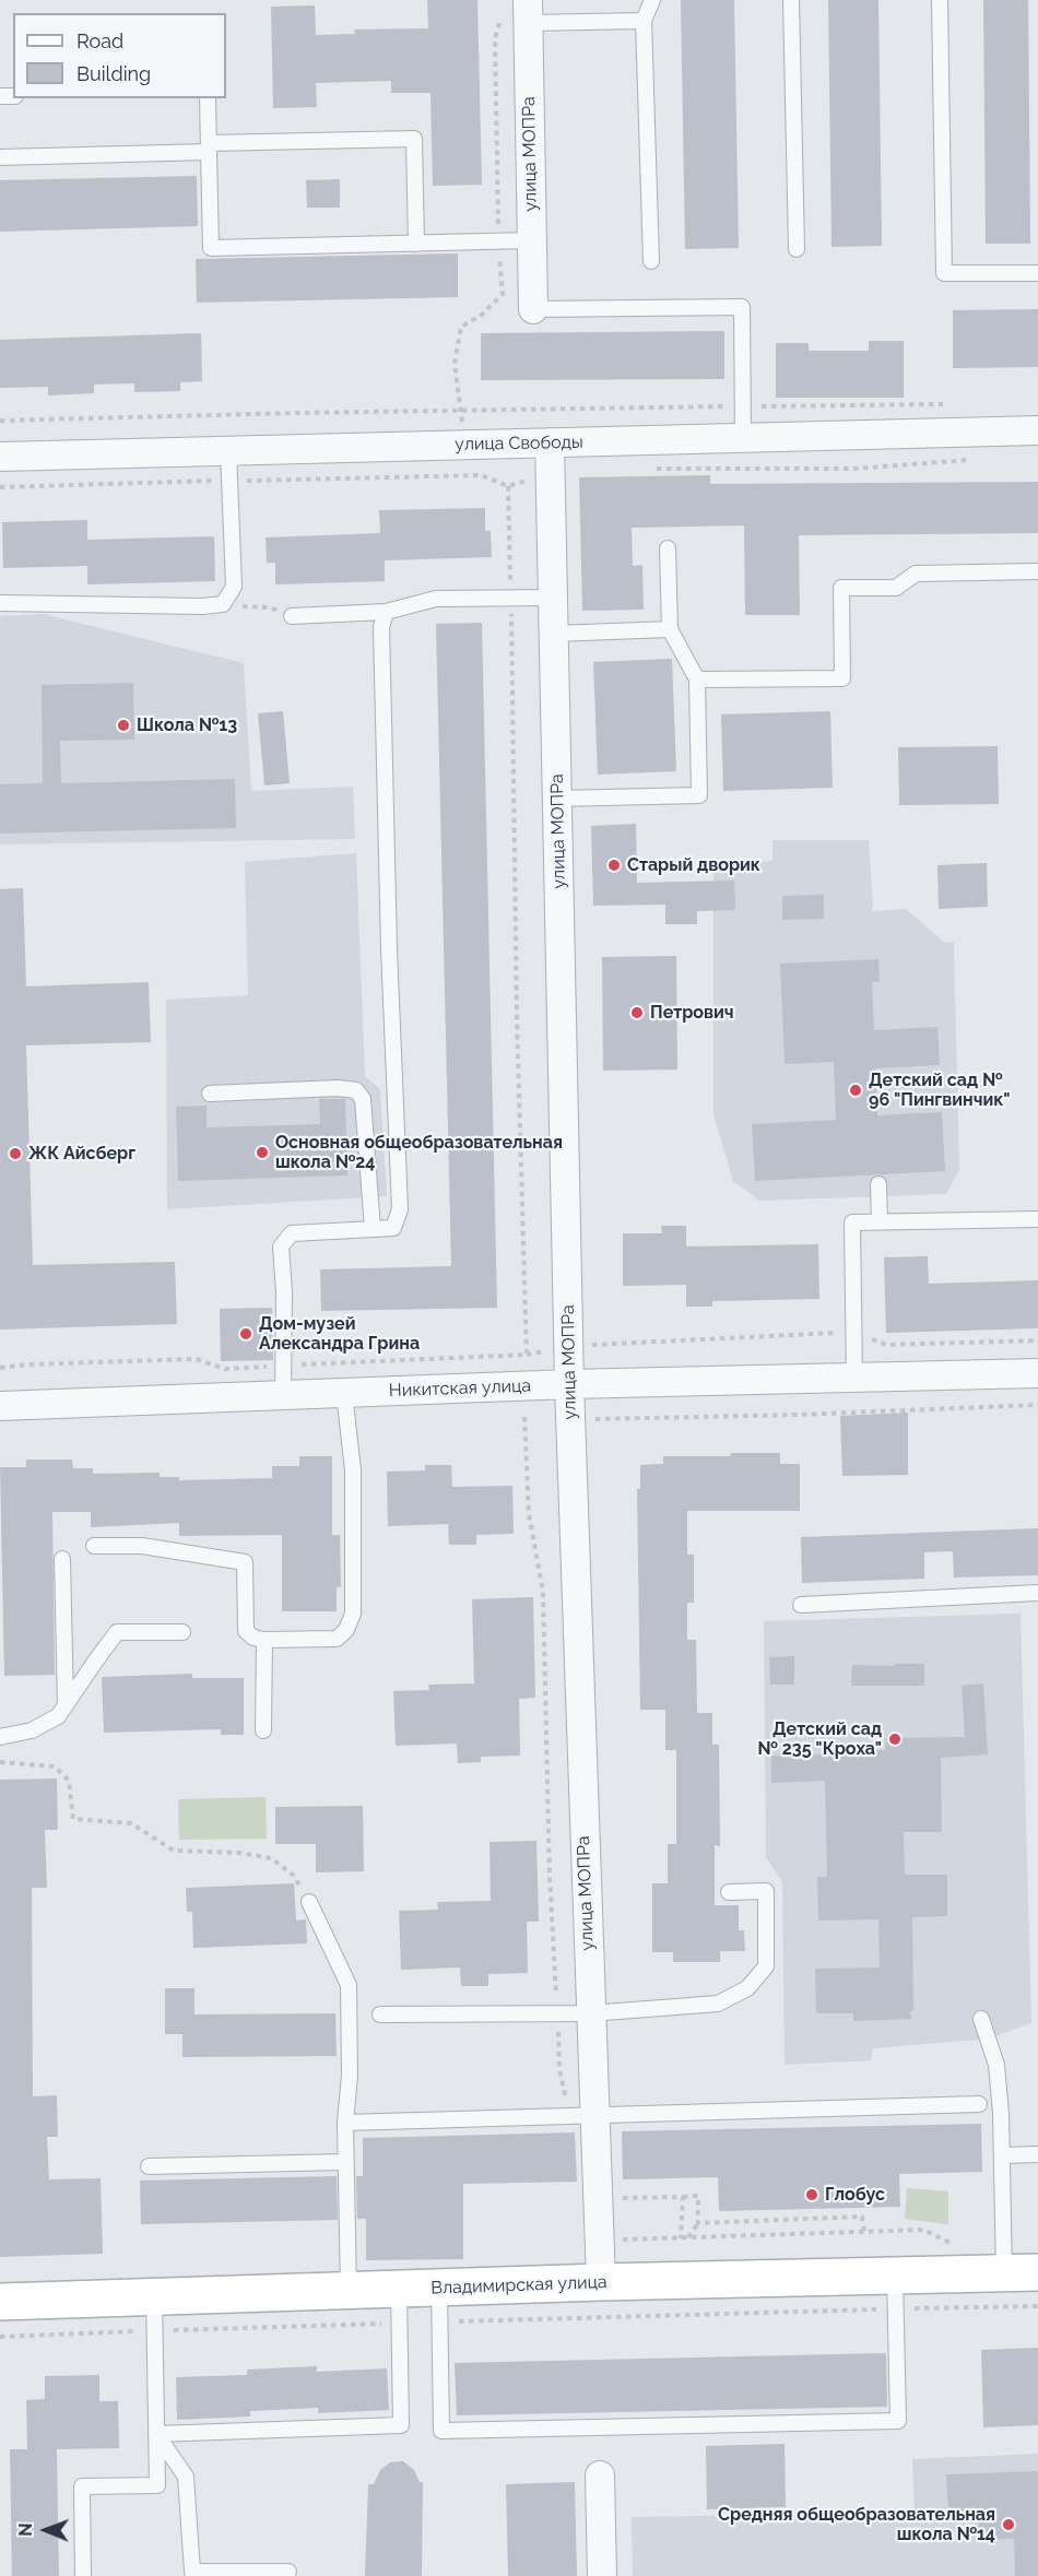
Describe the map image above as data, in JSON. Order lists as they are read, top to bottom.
{
  "streets": {
    "main road": ["Владимирская улица"],
    "street": ["улица МОПРа", "улица Свободы", "Никитская улица"]
  },
  "crossings": [
    ["улица МОПРа", "улица Свободы"],
    ["улица МОПРа", "Никитская улица"],
    ["улица МОПРа", "Владимирская улица"]
  ],
  "places": [
    "Школа №13",
    "Старый дворик",
    "Петрович",
    "Детский сад № 96 \"Пингвинчик\"",
    "Основная общеобразовательная школа №24",
    "ЖК Айсберг",
    "Дом-музей Александра Грина",
    "Детский сад № 235 \"Кроха\"",
    "Глобус",
    "Средняя общеобразовательная школа №14"
  ],
  "legend": ["Road", "Building"],
  "north": "left"
}
